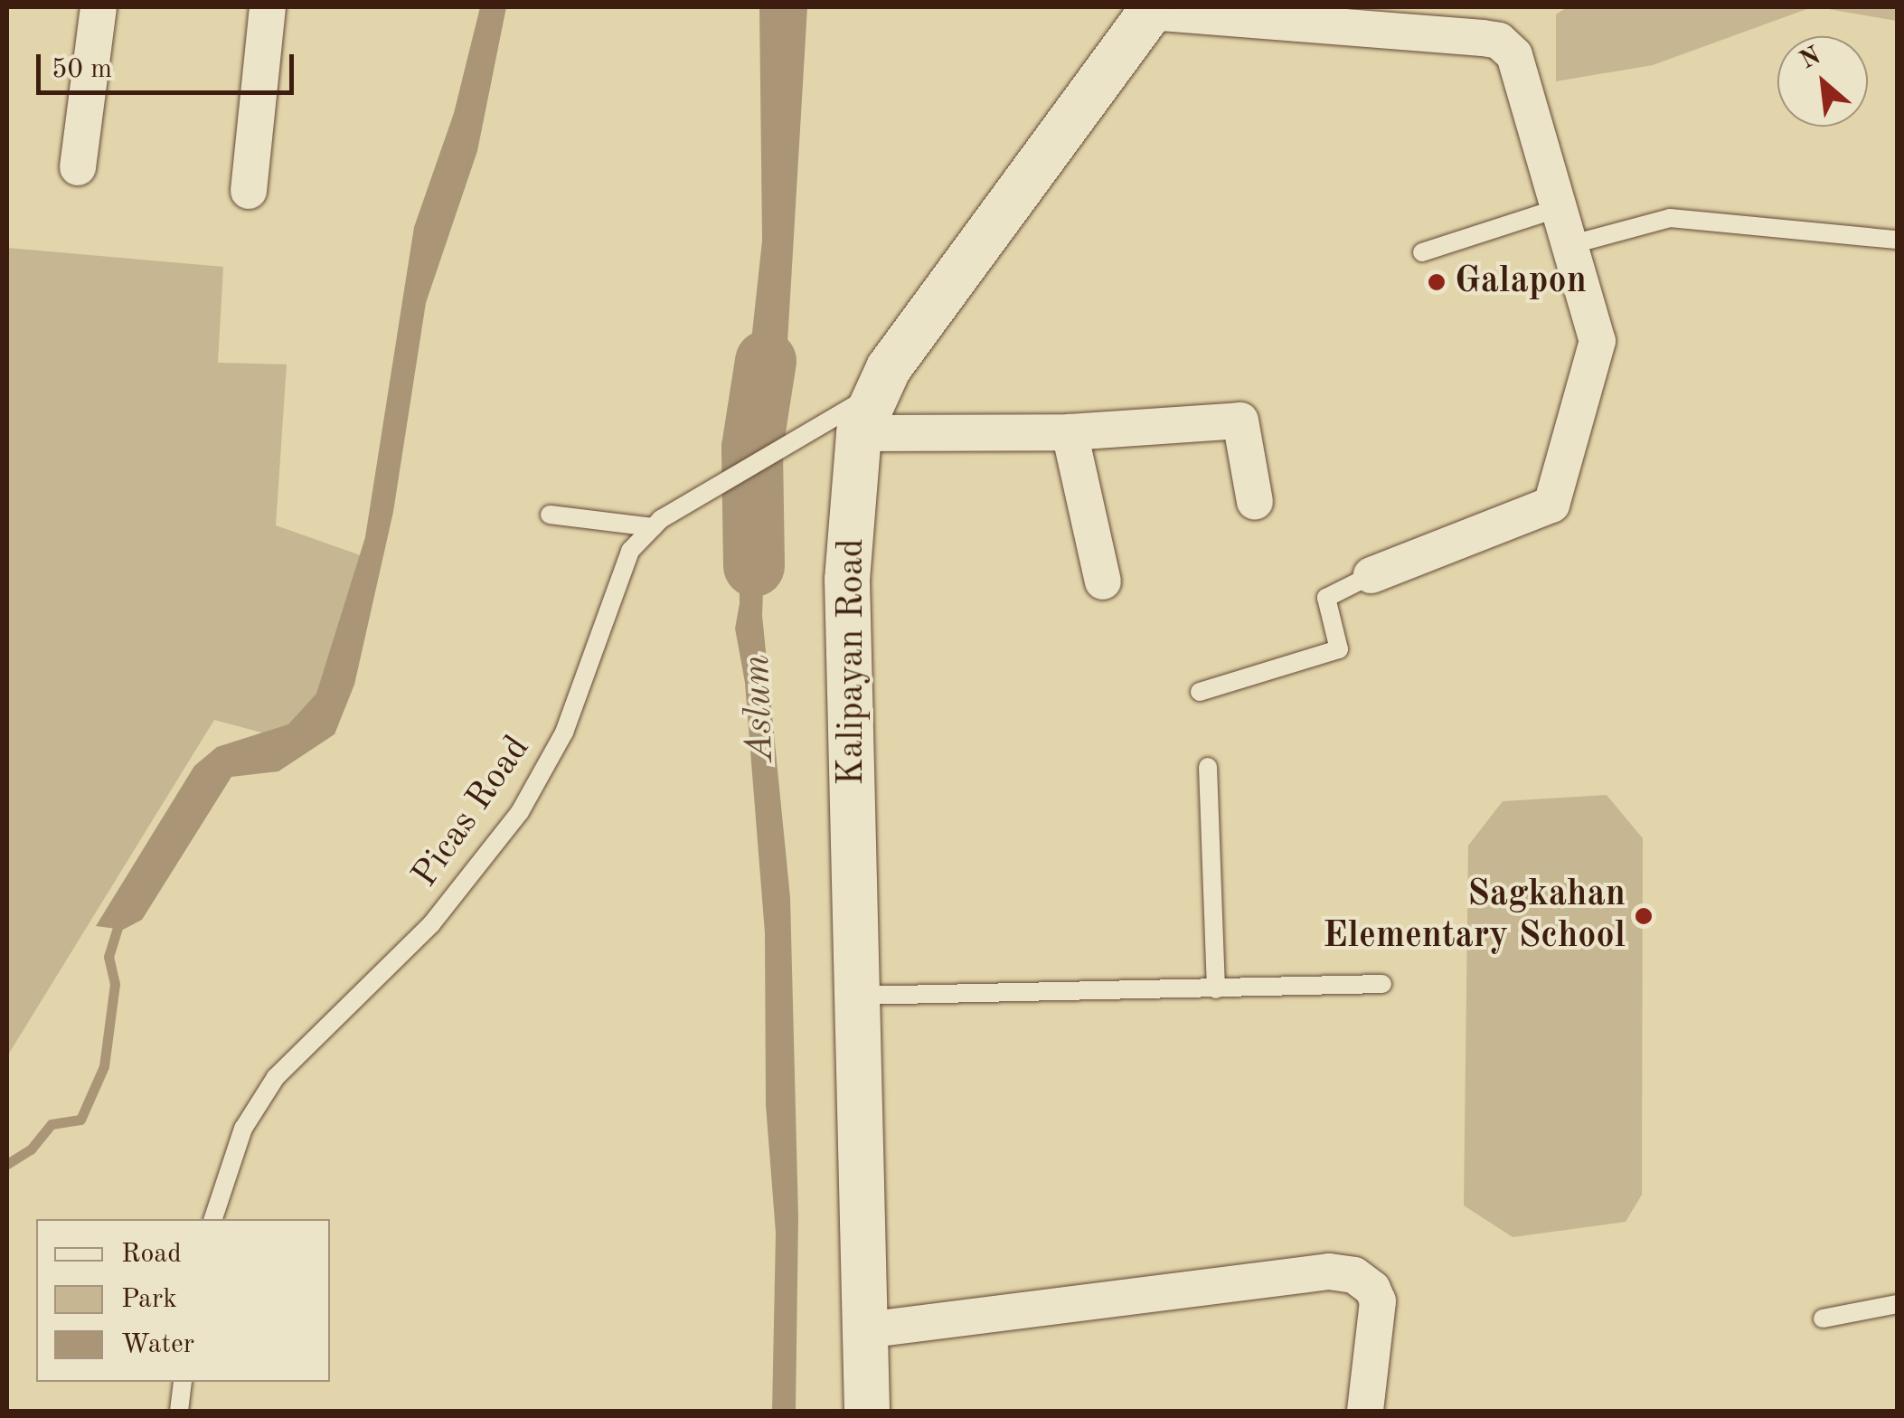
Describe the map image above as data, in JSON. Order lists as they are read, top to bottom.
{
  "streets": {
    "street": ["Kalipayan Road"],
    "lane": ["Picas Road"]
  },
  "crossings": [
    ["Kalipayan Road", "Picas Road"]
  ],
  "water": ["Aslum"],
  "places": ["Galapon", "Sagkahan Elementary School"],
  "legend": ["Road", "Park", "Water"],
  "scale_bar": "50 m",
  "north": "top left"
}
